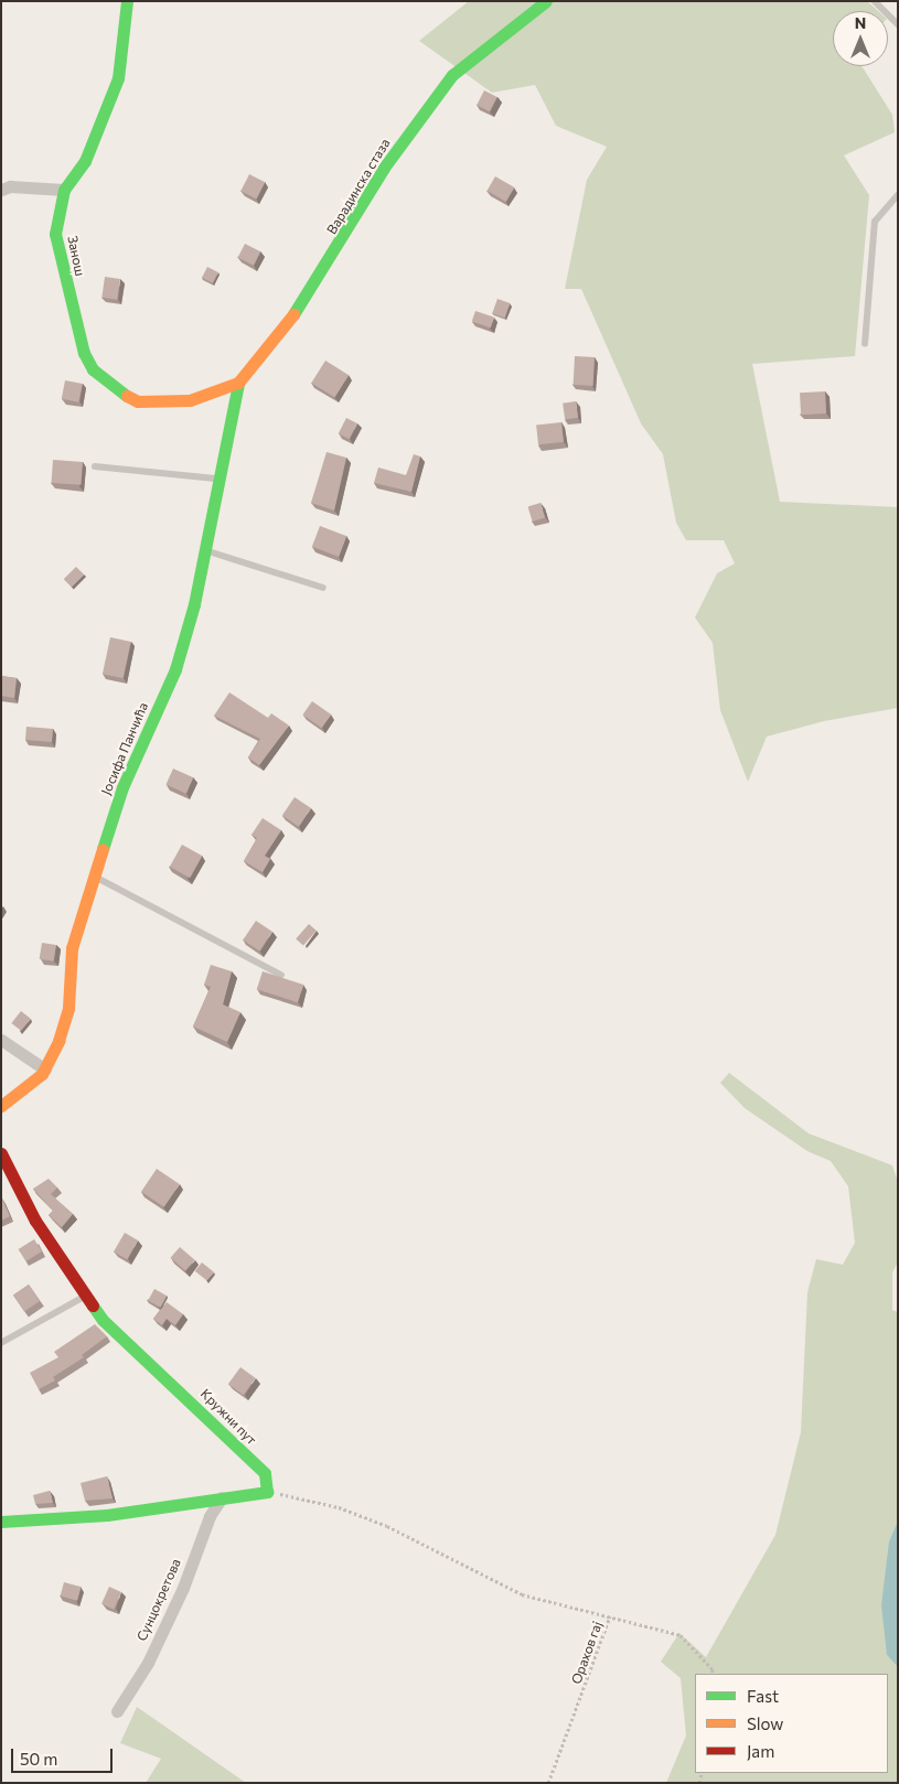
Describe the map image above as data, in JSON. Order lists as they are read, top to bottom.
{
  "streets": {
    "street": [
      "Варадинска стаза",
      "Занош",
      "Јосифа Панчића",
      "Кружни пут",
      "Сунцокретова"
    ],
    "path": ["Орахов гај"]
  },
  "crossings": [
    ["Варадинска стаза", "Занош"],
    ["Варадинска стаза", "Јосифа Панчића"],
    ["Занош", "Јосифа Панчића"]
  ],
  "legend": ["Fast", "Slow", "Jam"],
  "scale_bar": "50 m",
  "north": "top"
}
